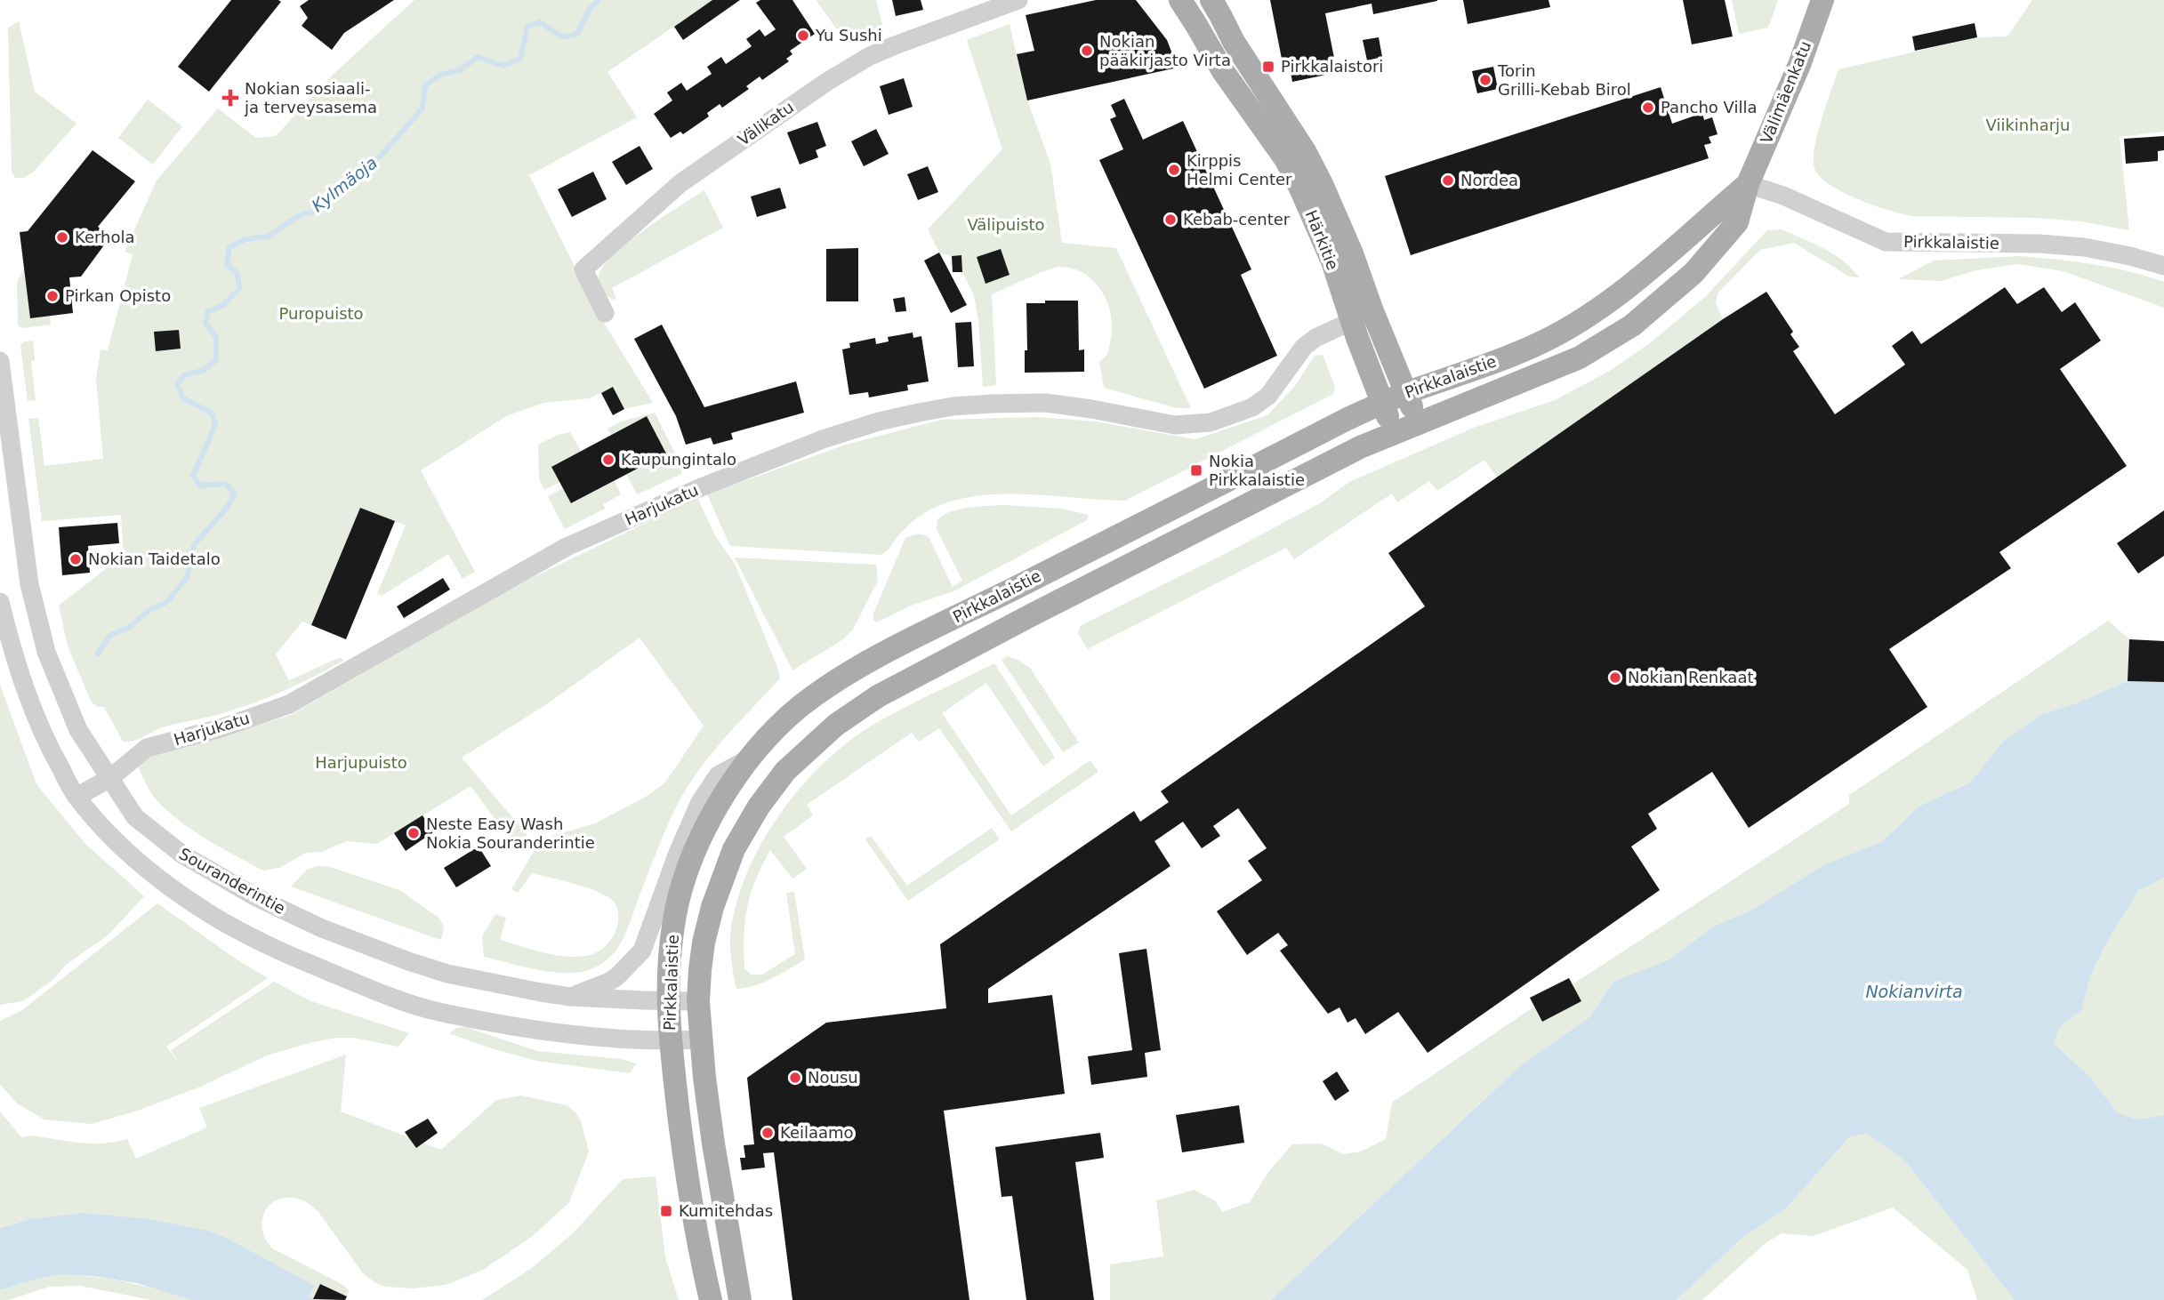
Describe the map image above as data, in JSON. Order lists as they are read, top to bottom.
{
  "streets": {
    "main road": ["Välimäenkatu", "Härkitie", "Pirkkalaistie"],
    "street": ["Välikatu", "Harjukatu", "Souranderintie"]
  },
  "crossings": [
    ["Välimäenkatu", "Pirkkalaistie"],
    ["Härkitie", "Pirkkalaistie"],
    ["Härkitie", "Harjukatu"],
    ["Pirkkalaistie", "Souranderintie"],
    ["Harjukatu", "Souranderintie"]
  ],
  "water": ["Kylmäoja", "Nokianvirta"],
  "parks": [
    "Viikinharju",
    "Välipuisto",
    "Puropuisto",
    "Harjupuisto"
  ],
  "places": {
    "other": [
      "Yu Sushi",
      "Nokian pääkirjasto Virta",
      "Torin Grilli-Kebab Birol",
      "Pancho Villa",
      "Kirppis Helmi Center",
      "Nordea",
      "Kebab-center",
      "Kerhola",
      "Pirkan Opisto",
      "Kaupungintalo",
      "Nokian Taidetalo",
      "Nokian Renkaat",
      "Neste Easy Wash Nokia Souranderintie",
      "Nousu",
      "Keilaamo"
    ],
    "transit": ["Pirkkalaistori", "Nokia Pirkkalaistie", "Kumitehdas"],
    "health": ["Nokian sosiaali- ja terveysasema"]
  }
}
